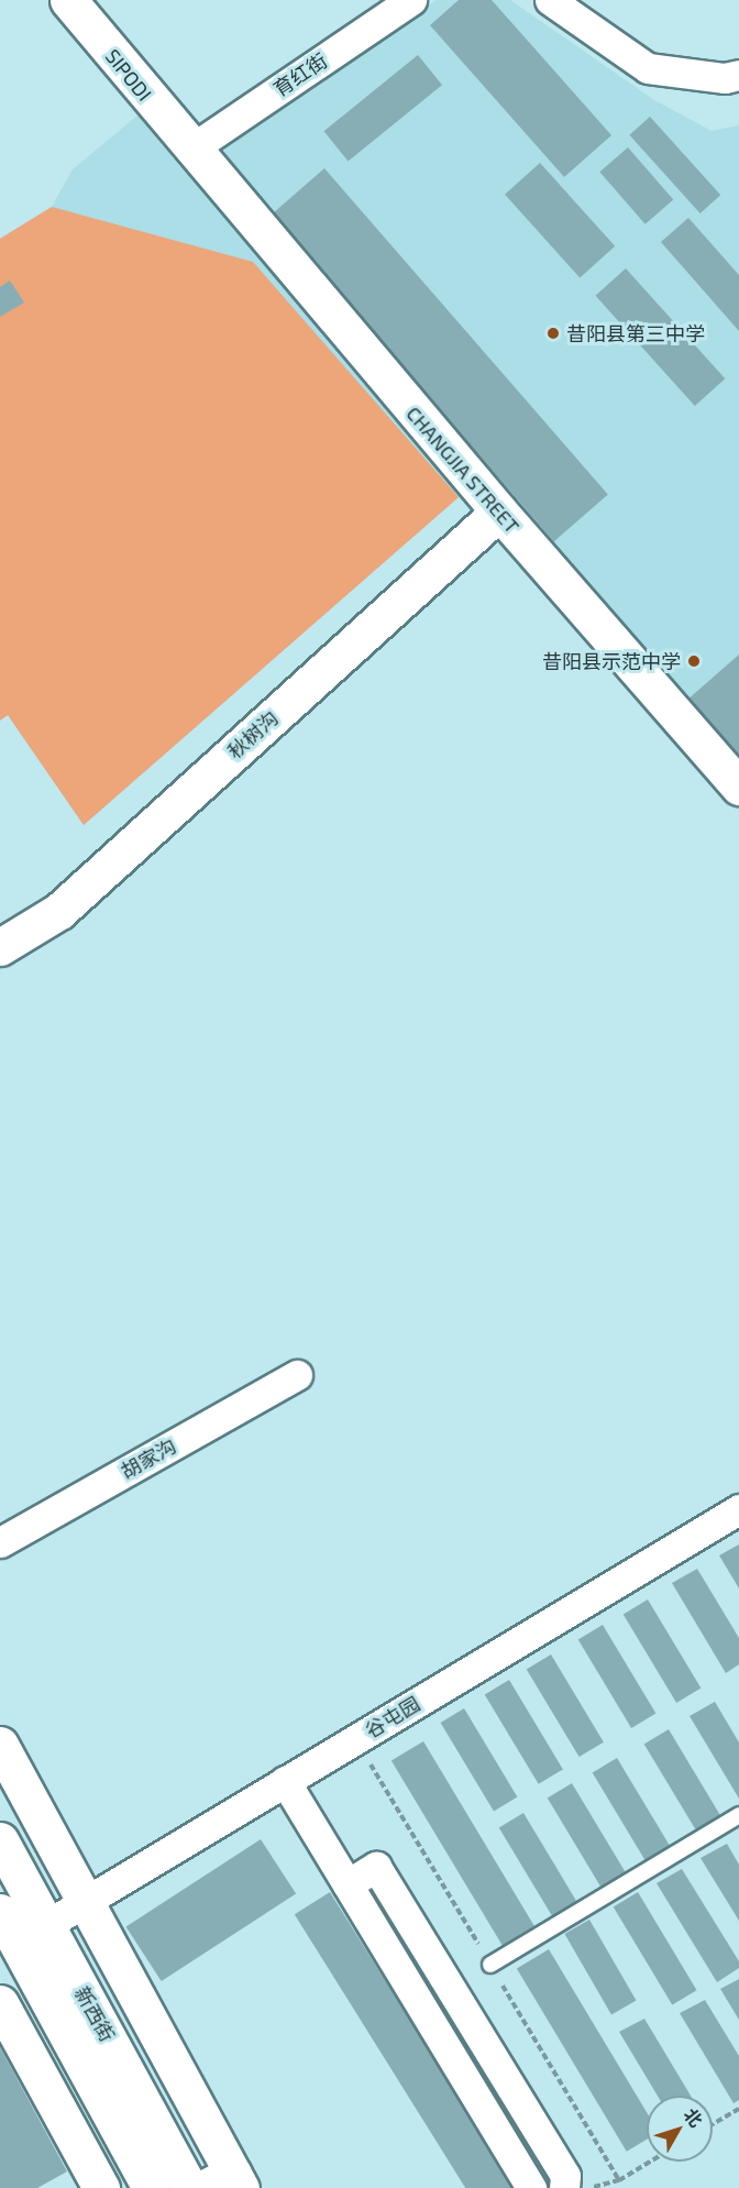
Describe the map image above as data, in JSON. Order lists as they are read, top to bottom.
{
  "streets": {
    "street": [
      "SIPODI",
      "育红街",
      "CHANGJIA STREET",
      "秋树沟",
      "胡家沟",
      "谷屯园",
      "新西街"
    ]
  },
  "crossings": [
    ["SIPODI", "育红街"],
    ["SIPODI", "CHANGJIA STREET"],
    ["育红街", "CHANGJIA STREET"],
    ["CHANGJIA STREET", "秋树沟"],
    ["谷屯园", "新西街"]
  ],
  "places": ["昔阳县第三中学", "昔阳县示范中学"],
  "north": "top right"
}
